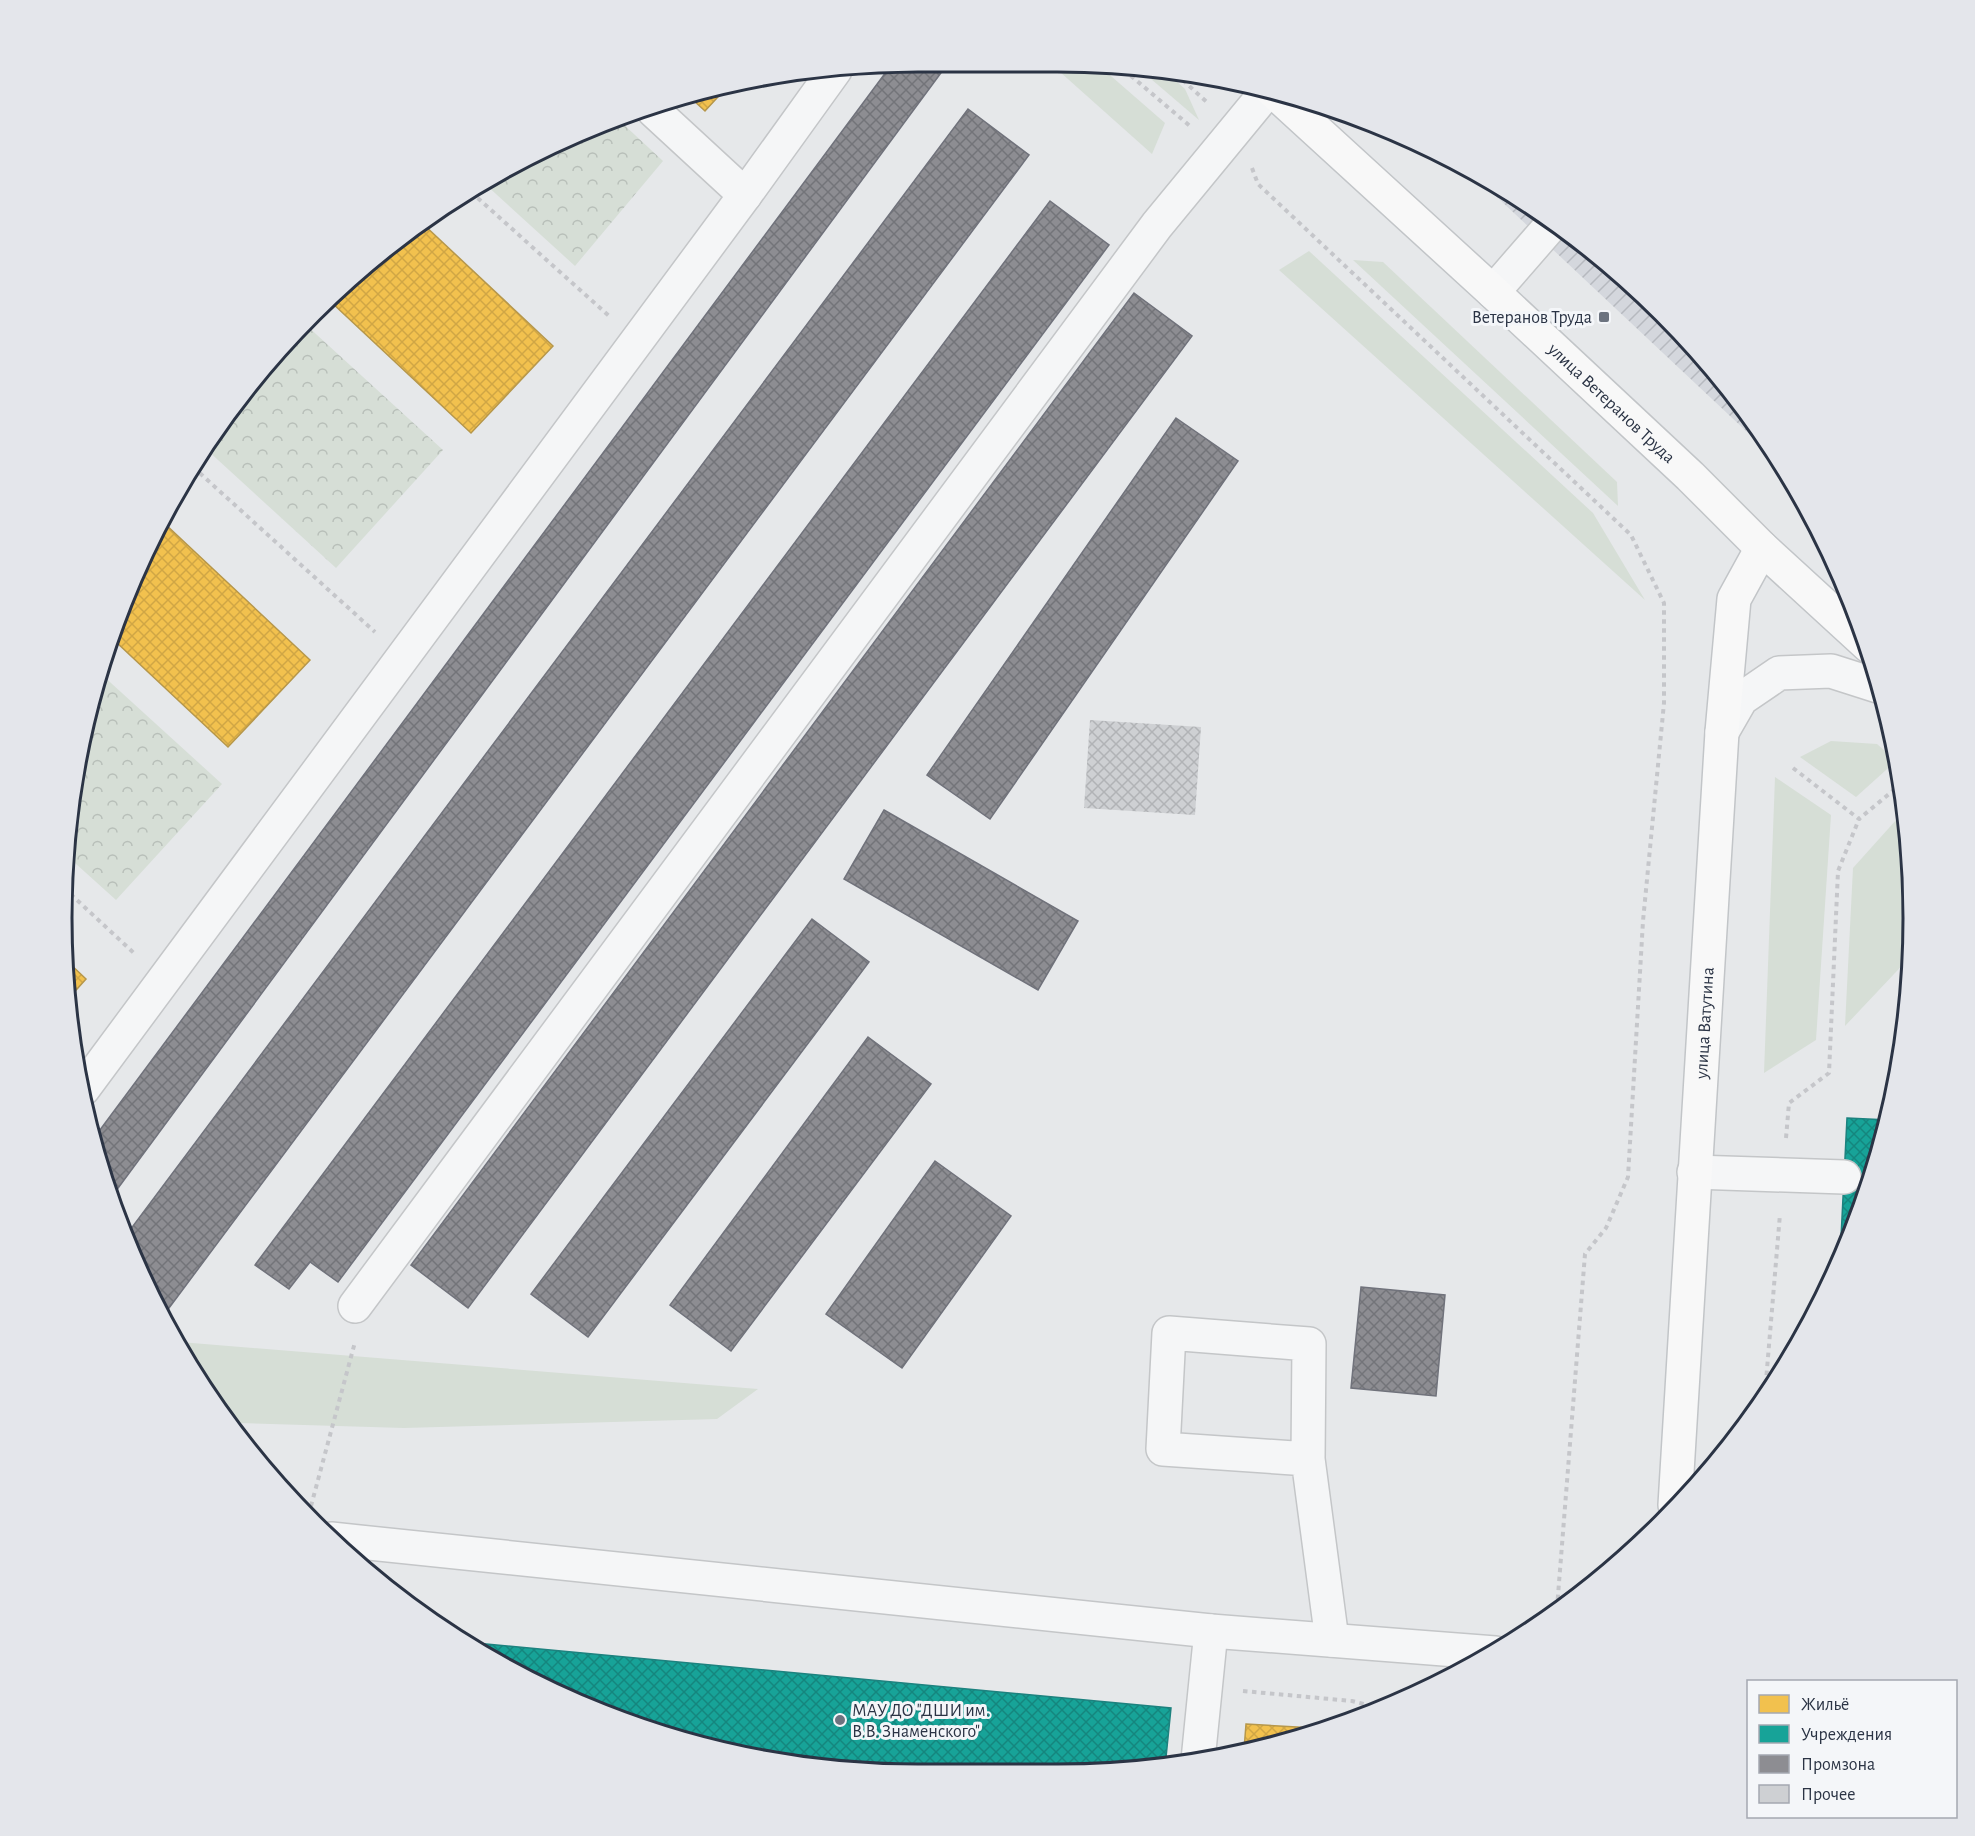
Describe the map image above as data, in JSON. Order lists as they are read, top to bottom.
{
  "streets": {
    "main road": ["улица Ветеранов Труда", "улица Ватутина"]
  },
  "crossings": [
    ["улица Ветеранов Труда", "улица Ватутина"]
  ],
  "places": {
    "transit": ["Ветеранов Труда"],
    "other": ["МАУ ДО \"ДШИ им. В.В. Знаменского\""]
  },
  "legend": [
    "Жильё",
    "Учреждения",
    "Промзона",
    "Прочее"
  ]
}
